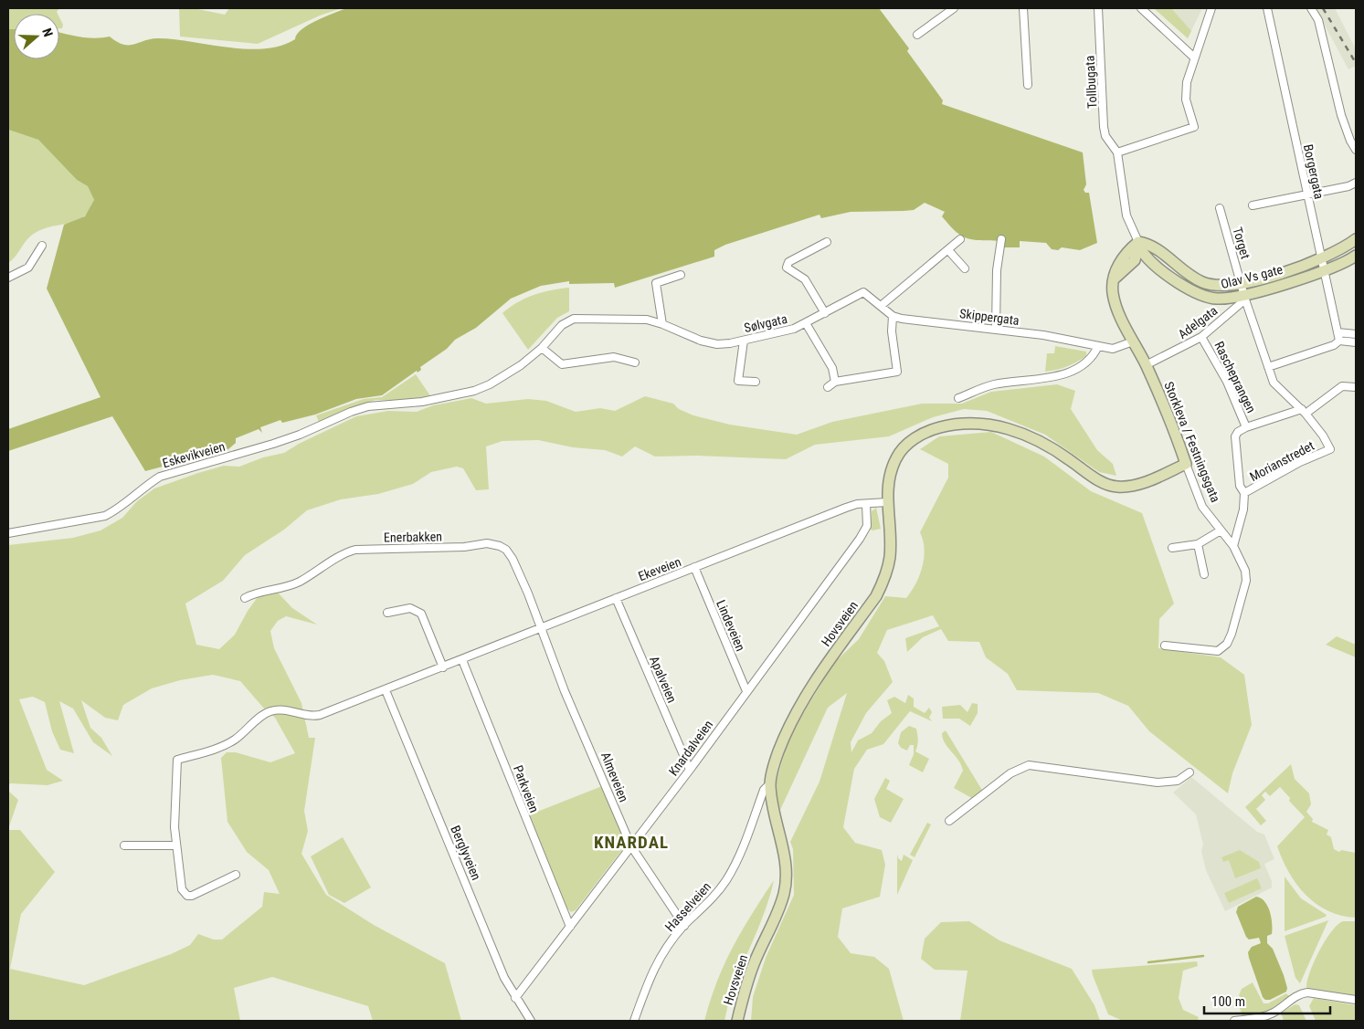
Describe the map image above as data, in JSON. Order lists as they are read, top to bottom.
{
  "streets": {
    "street": [
      "Tollbugata",
      "Borgergata",
      "Torget",
      "Olav Vs gate",
      "Skippergata",
      "Adelgata",
      "Sølvgata",
      "Rascheprangen",
      "Storkleva / Festningsgata",
      "Eskevikveien",
      "Morianstredet",
      "Enerbakken",
      "Ekeveien",
      "Hovsveien",
      "Lindeveien",
      "Apalveien",
      "Knardalveien",
      "Almeveien",
      "Parkveien",
      "Berglyveien",
      "Hasselveien"
    ]
  },
  "crossings": [
    ["Borgergata", "Olav Vs gate"],
    ["Torget", "Olav Vs gate"],
    ["Olav Vs gate", "Adelgata"],
    ["Olav Vs gate", "Storkleva / Festningsgata"],
    ["Skippergata", "Storkleva / Festningsgata"],
    ["Adelgata", "Rascheprangen"],
    ["Adelgata", "Storkleva / Festningsgata"],
    ["Sølvgata", "Eskevikveien"],
    ["Storkleva / Festningsgata", "Hovsveien"],
    ["Enerbakken", "Ekeveien"],
    ["Enerbakken", "Almeveien"],
    ["Ekeveien", "Hovsveien"],
    ["Ekeveien", "Lindeveien"],
    ["Ekeveien", "Apalveien"],
    ["Ekeveien", "Knardalveien"],
    ["Ekeveien", "Almeveien"],
    ["Ekeveien", "Parkveien"],
    ["Ekeveien", "Berglyveien"],
    ["Hovsveien", "Hasselveien"],
    ["Lindeveien", "Knardalveien"],
    ["Apalveien", "Knardalveien"],
    ["Knardalveien", "Almeveien"],
    ["Knardalveien", "Parkveien"],
    ["Knardalveien", "Berglyveien"],
    ["Almeveien", "Hasselveien"]
  ],
  "districts": ["KNARDAL"],
  "scale_bar": "100 m",
  "north": "right"
}
